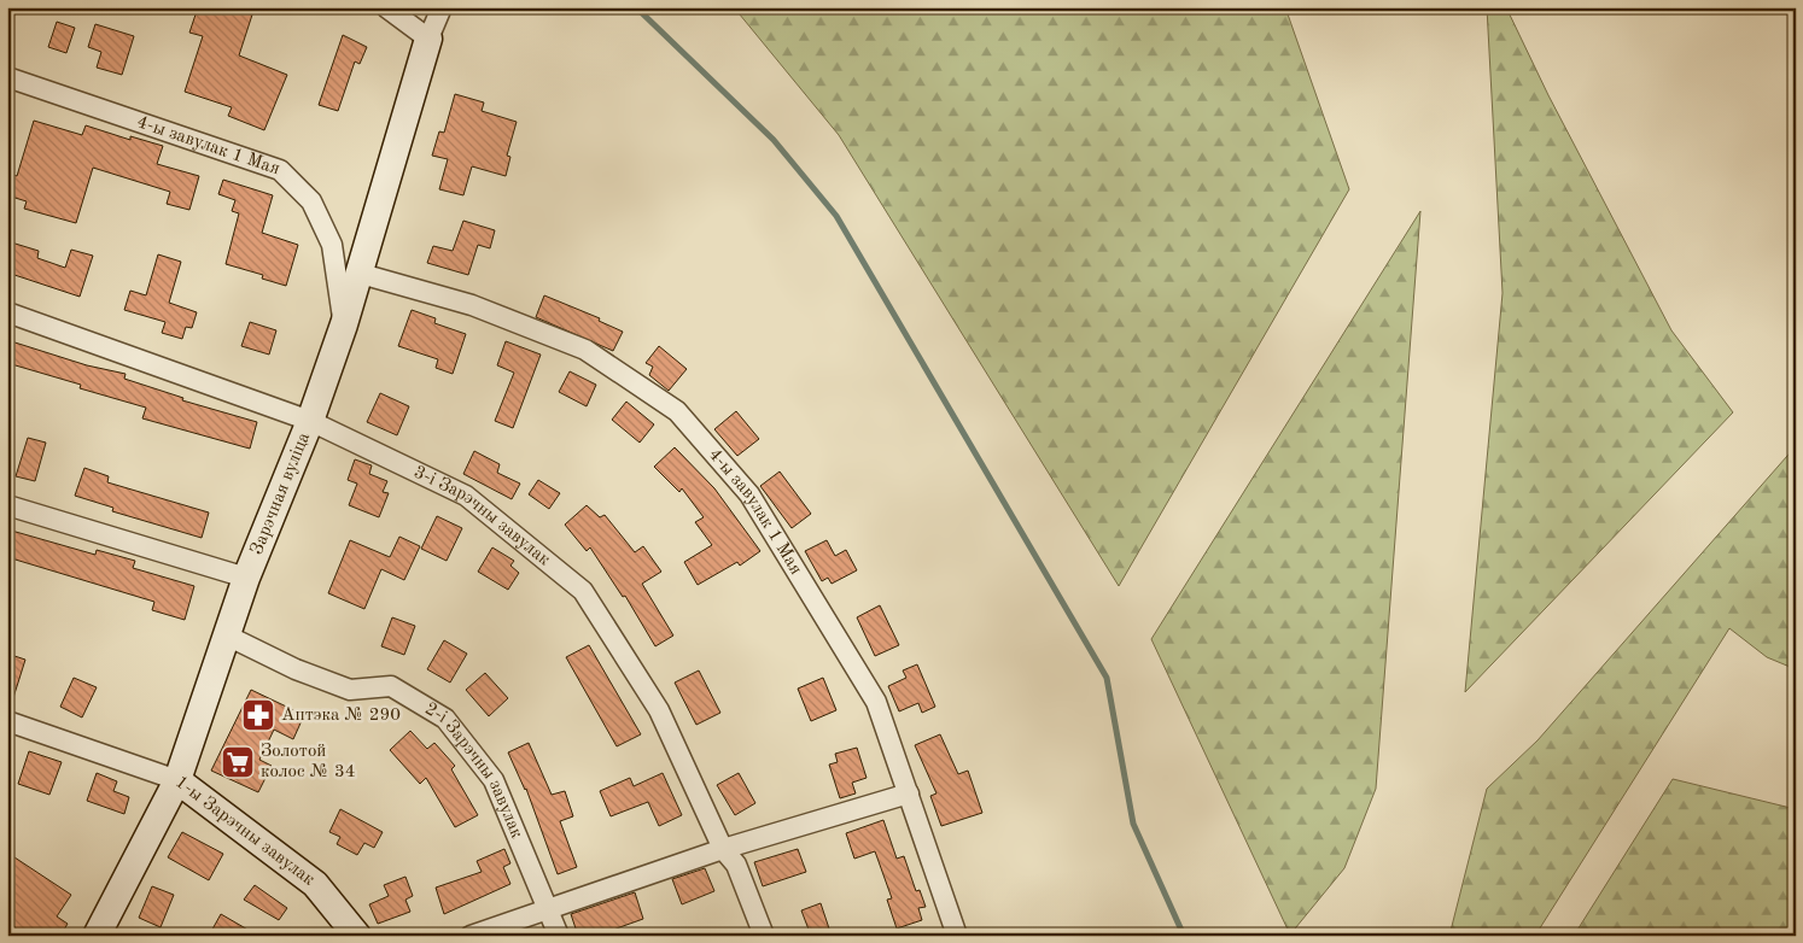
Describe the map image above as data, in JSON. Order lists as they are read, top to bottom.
{
  "streets": {
    "street": [
      "4-ы завулак 1 Мая",
      "Зарэчная вуліца",
      "3-і Зарэчны завулак",
      "2-і Зарэчны завулак",
      "1-ы Зарэчны завулак"
    ]
  },
  "crossings": [
    ["4-ы завулак 1 Мая", "Зарэчная вуліца"],
    ["Зарэчная вуліца", "3-і Зарэчны завулак"],
    ["Зарэчная вуліца", "2-і Зарэчны завулак"],
    ["Зарэчная вуліца", "1-ы Зарэчны завулак"]
  ],
  "places": {
    "pharmacy": ["Аптэка № 290"],
    "supermarket": ["Золотой колос № 34"]
  }
}
